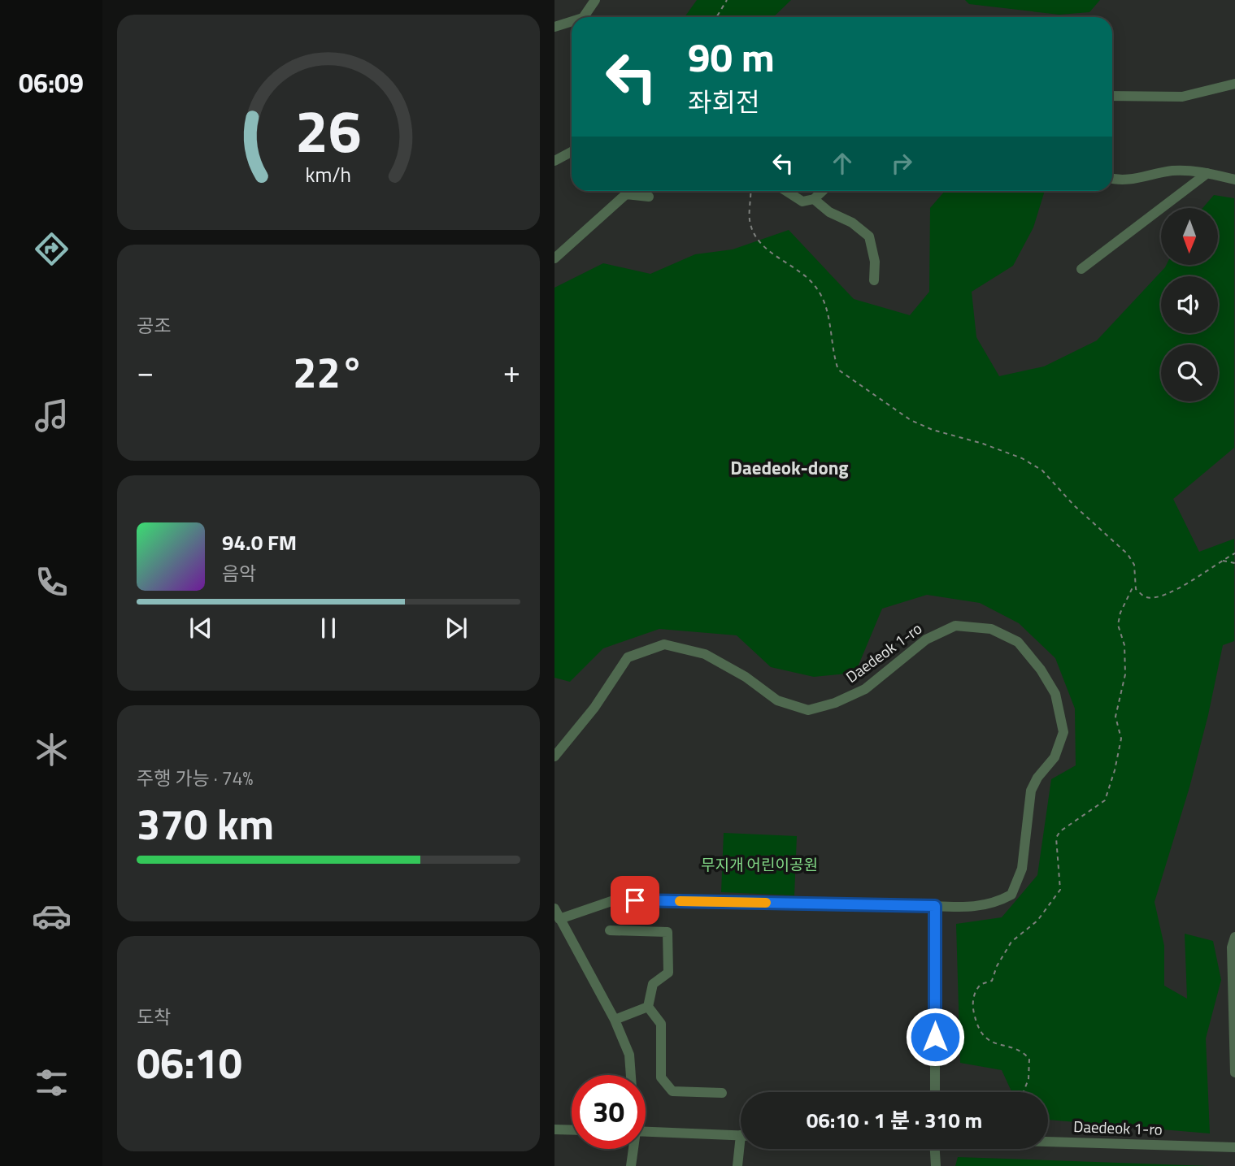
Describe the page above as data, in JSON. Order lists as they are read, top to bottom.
{
  "streets": {
    "street": ["Daedeok 1-ro"]
  },
  "districts": ["Daedeok-dong"],
  "parks": ["무지개 어린이공원"],
  "north": "bottom",
  "page": {
    "tabs": "06:09",
    "turn": ["90 m", "좌회전"],
    "tile": [
      "공조",
      ["주행 가능 · 74%", "370 km"],
      ["도착", "06:10"]
    ],
    "heat": ["−", "22°", "+"],
    "song": ["94.0 FM", "음악"],
    "limit": "30",
    "trip": "06:10 · 1 분 · 310 m",
    "gauge": ["26", "km/h"]
  }
}
